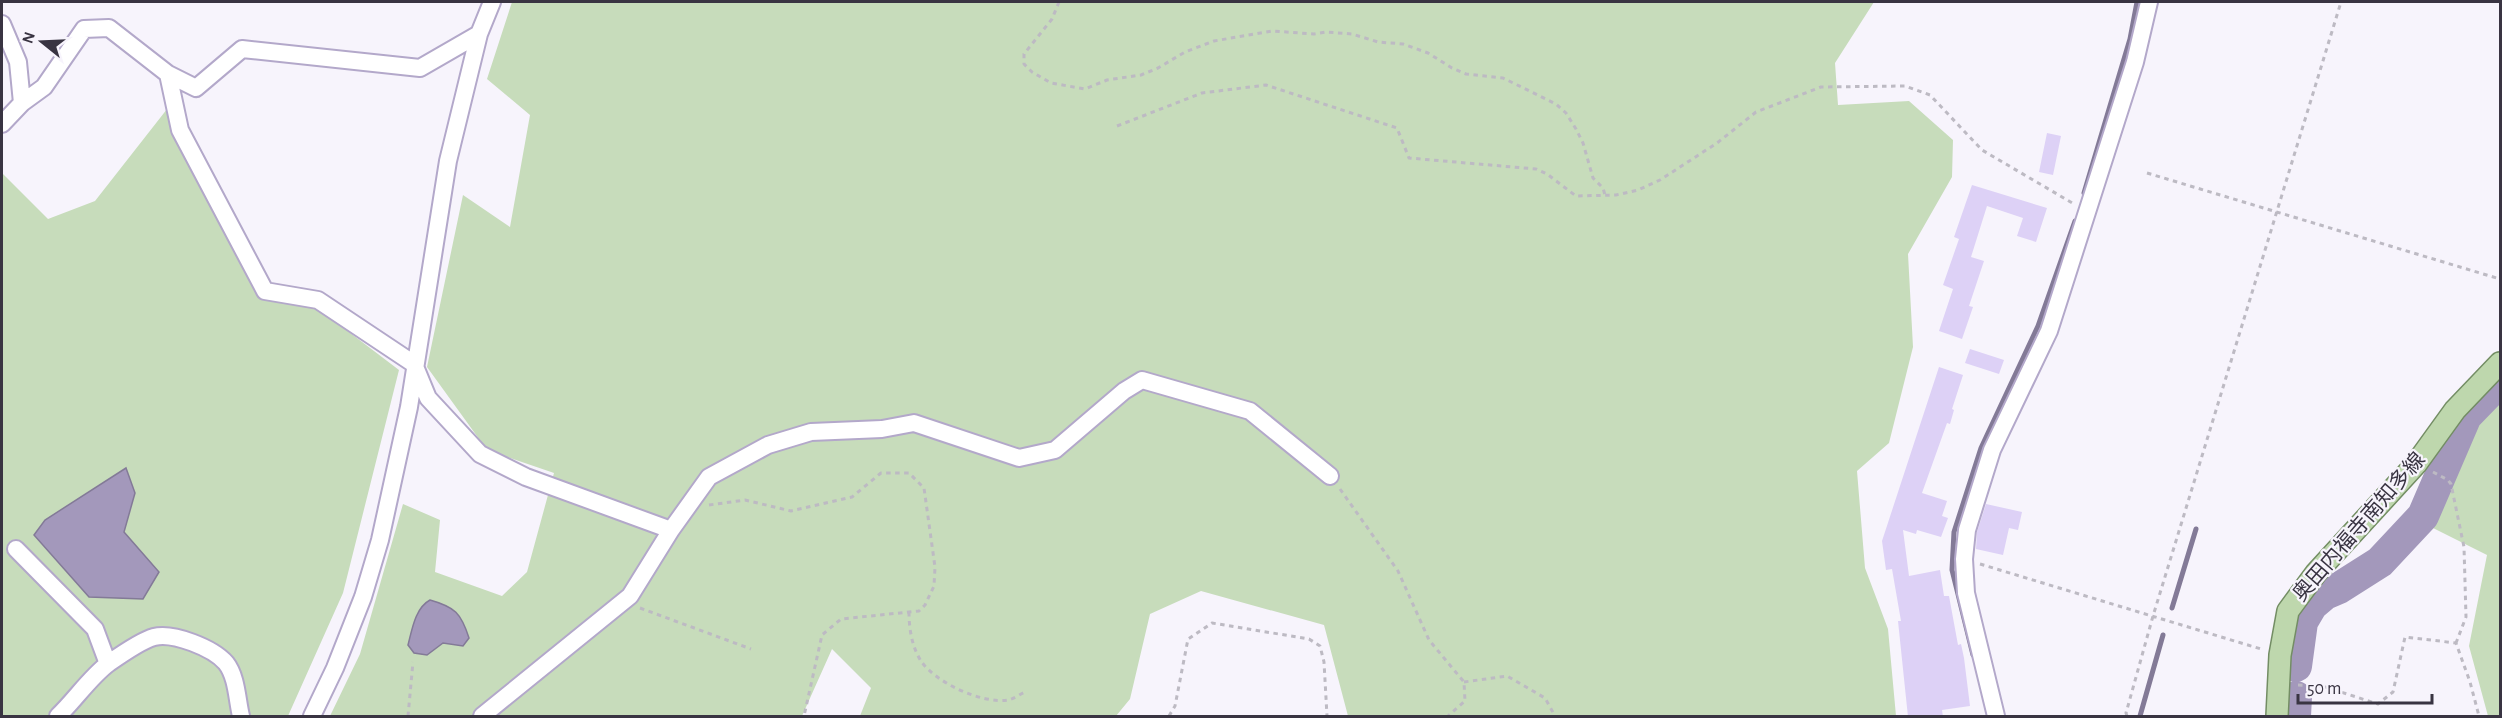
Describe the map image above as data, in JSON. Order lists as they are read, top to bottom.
{
  "streets": {
    "main road": ["奥田内福寺南知多線"]
  },
  "scale_bar": "50 m",
  "north": "left"
}
